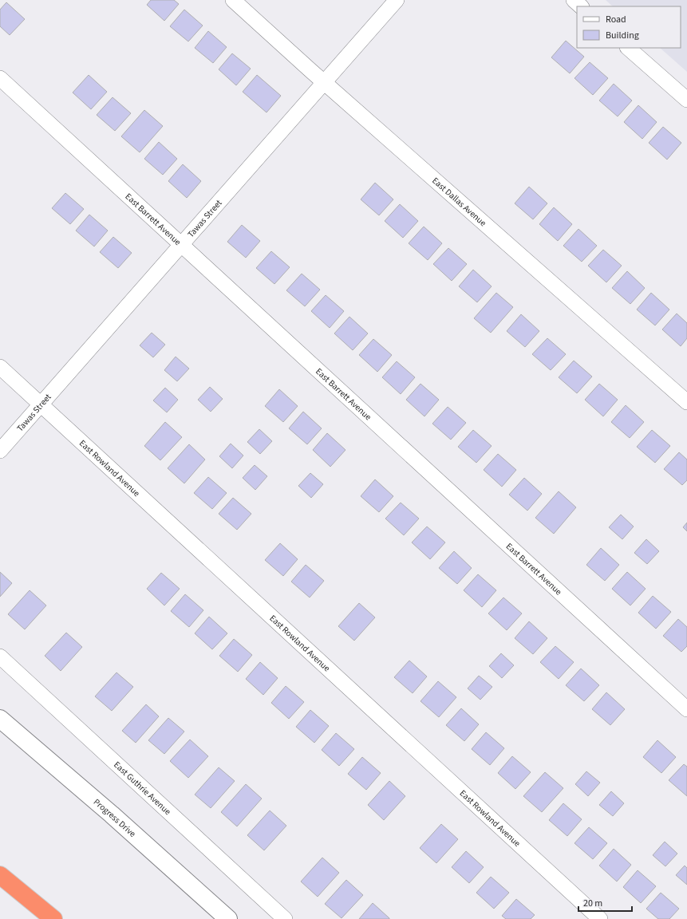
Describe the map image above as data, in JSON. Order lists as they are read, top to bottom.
{
  "streets": {
    "main road": ["Progress Drive"],
    "street": [
      "East Dallas Avenue",
      "East Barrett Avenue",
      "Tawas Street",
      "East Rowland Avenue",
      "East Guthrie Avenue"
    ]
  },
  "crossings": [
    ["East Dallas Avenue", "Tawas Street"],
    ["East Barrett Avenue", "Tawas Street"],
    ["Tawas Street", "East Rowland Avenue"]
  ],
  "legend": ["Road", "Building"],
  "scale_bar": "20 m"
}
